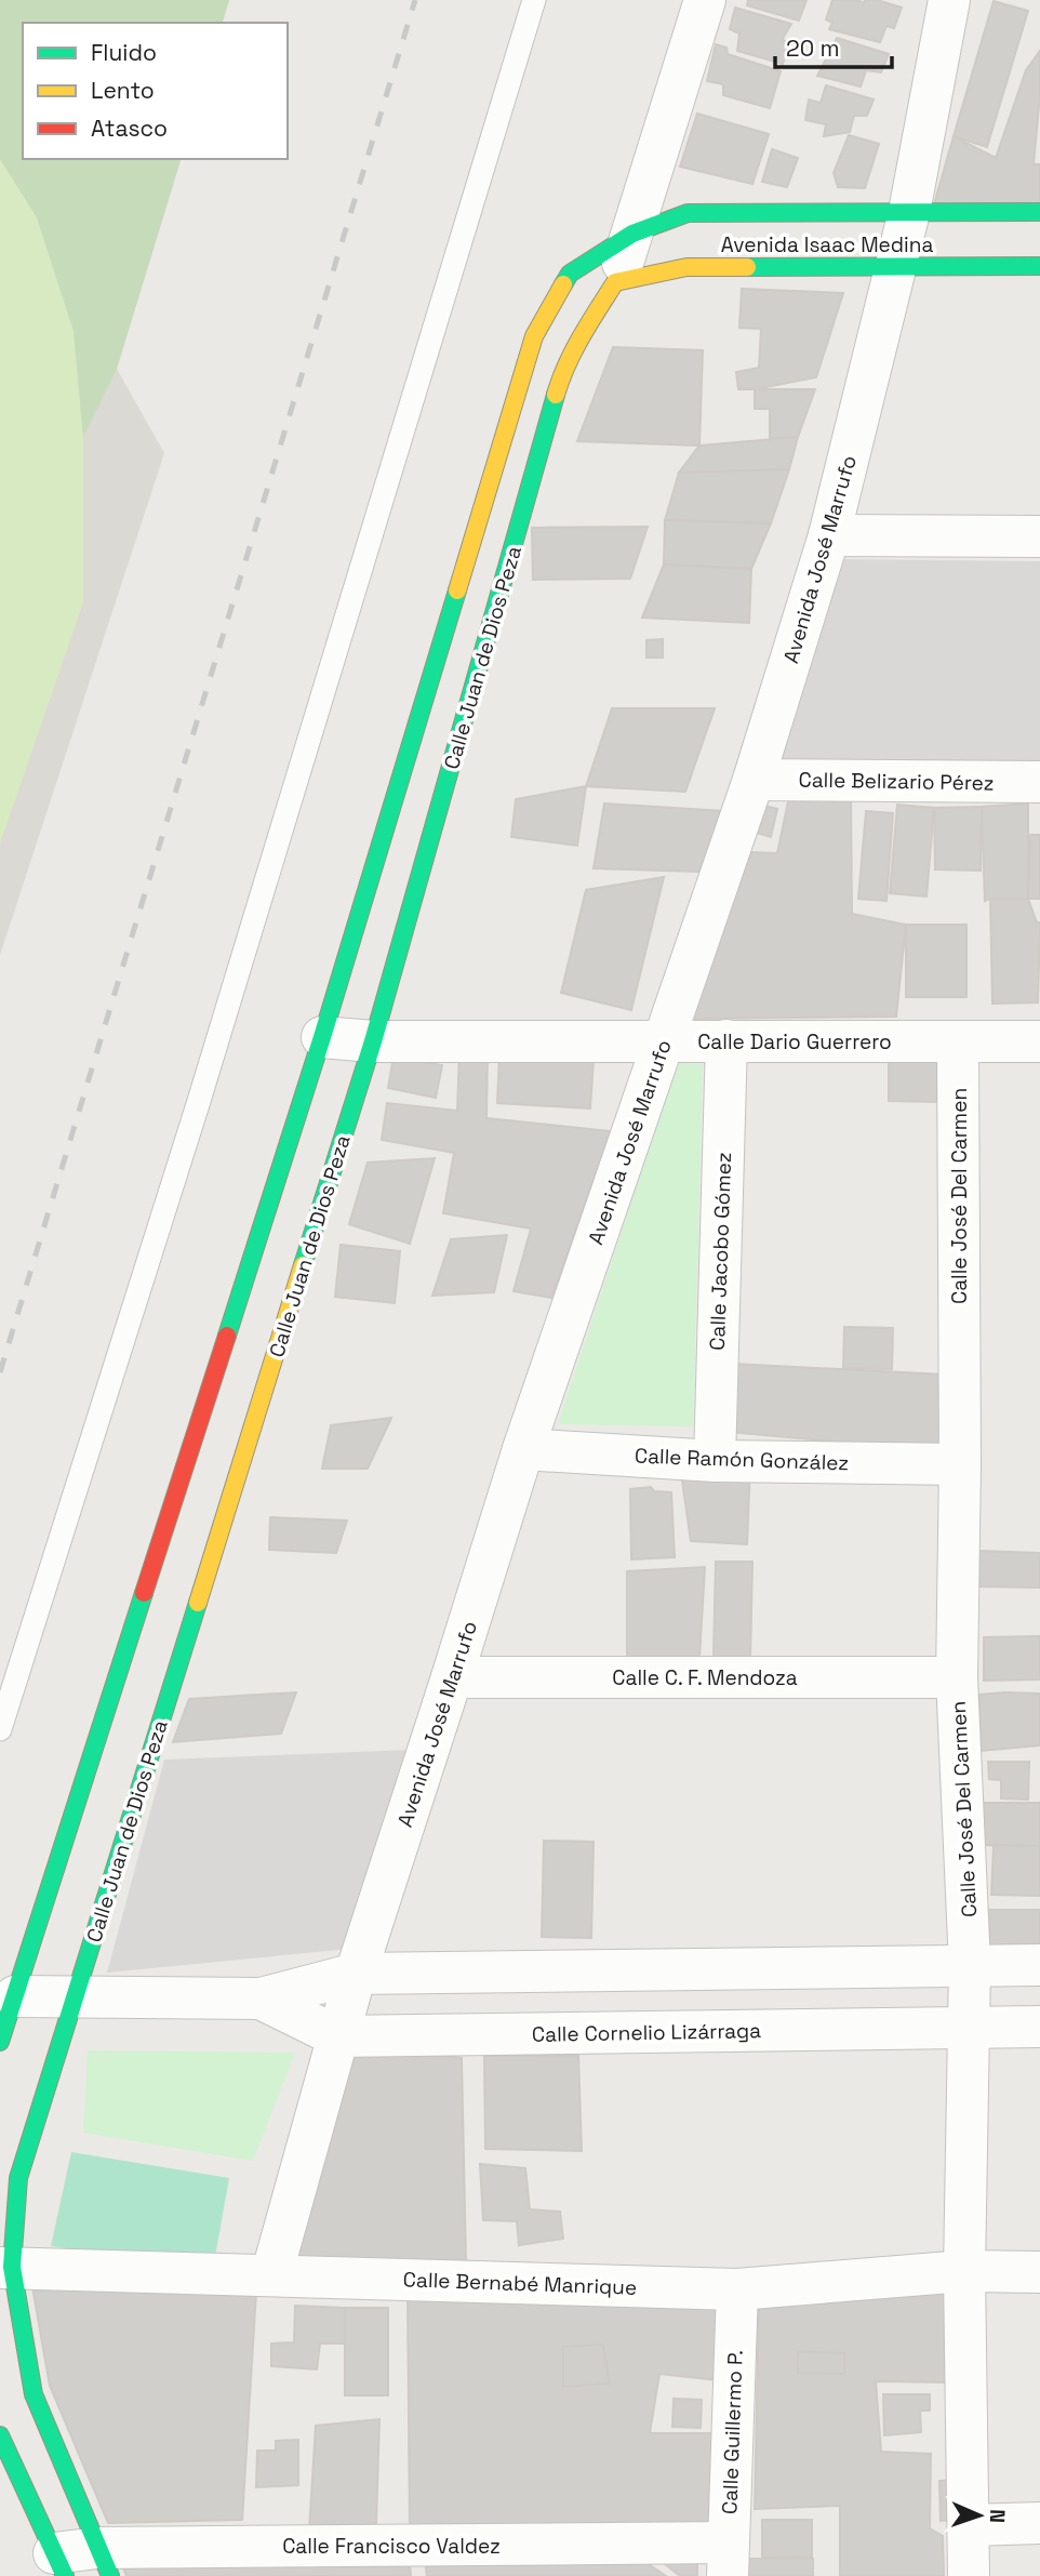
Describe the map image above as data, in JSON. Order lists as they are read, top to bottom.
{
  "streets": {
    "main road": ["Avenida Isaac Medina", "Calle Juan de Dios Peza"],
    "street": [
      "Avenida José Marrufo",
      "Calle Belizario Pérez",
      "Calle Dario Guerrero",
      "Calle José Del Carmen",
      "Calle Jacobo Gómez",
      "Calle Ramón González",
      "Calle C. F. Mendoza",
      "Calle Cornelio Lizárraga",
      "Calle Bernabé Manrique",
      "Calle Guillermo P.",
      "Calle Francisco Valdez"
    ]
  },
  "crossings": [
    ["Avenida Isaac Medina", "Avenida José Marrufo"],
    ["Avenida Isaac Medina", "Calle Juan de Dios Peza"],
    ["Avenida José Marrufo", "Calle Belizario Pérez"],
    ["Avenida José Marrufo", "Calle Dario Guerrero"],
    ["Avenida José Marrufo", "Calle Ramón González"],
    ["Avenida José Marrufo", "Calle C. F. Mendoza"],
    ["Avenida José Marrufo", "Calle Cornelio Lizárraga"],
    ["Avenida José Marrufo", "Calle Bernabé Manrique"],
    ["Calle Juan de Dios Peza", "Calle Dario Guerrero"],
    ["Calle Juan de Dios Peza", "Calle Cornelio Lizárraga"],
    ["Calle Juan de Dios Peza", "Calle Bernabé Manrique"],
    ["Calle Juan de Dios Peza", "Calle Francisco Valdez"],
    ["Calle Dario Guerrero", "Calle José Del Carmen"],
    ["Calle Dario Guerrero", "Calle Jacobo Gómez"],
    ["Calle José Del Carmen", "Calle Ramón González"],
    ["Calle José Del Carmen", "Calle C. F. Mendoza"],
    ["Calle José Del Carmen", "Calle Cornelio Lizárraga"],
    ["Calle José Del Carmen", "Calle Bernabé Manrique"],
    ["Calle Jacobo Gómez", "Calle Ramón González"],
    ["Calle Bernabé Manrique", "Calle Guillermo P."],
    ["Calle Guillermo P.", "Calle Francisco Valdez"]
  ],
  "legend": ["Fluido", "Lento", "Atasco"],
  "scale_bar": "20 m",
  "north": "right"
}
